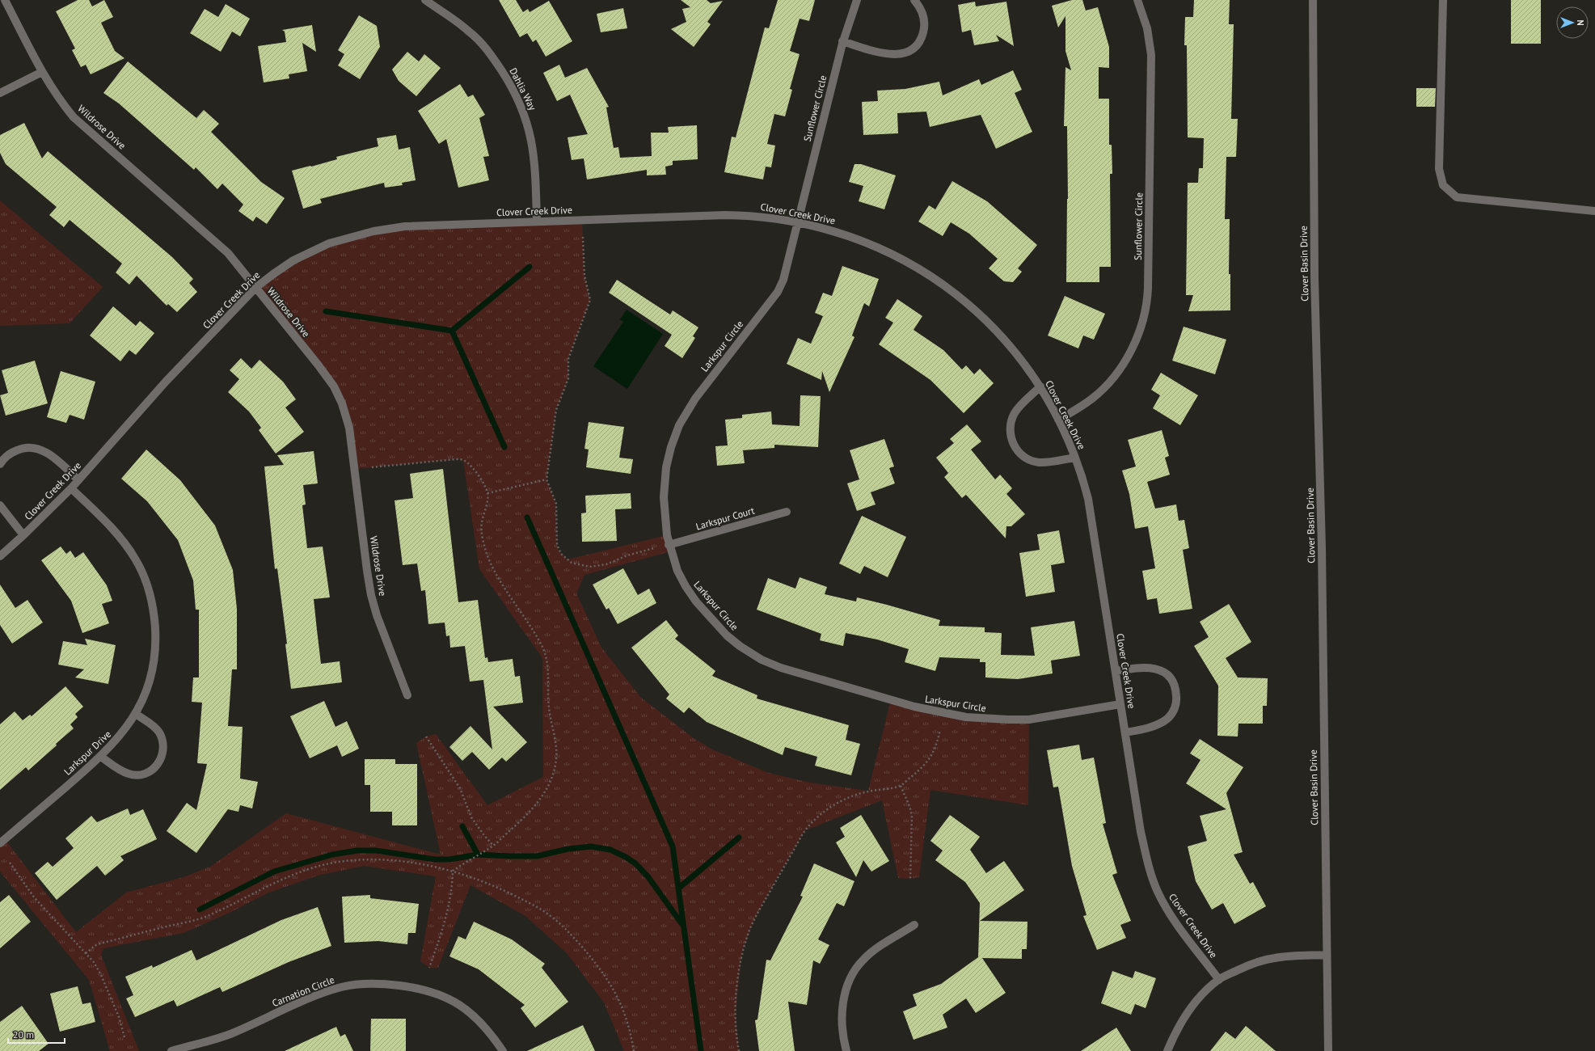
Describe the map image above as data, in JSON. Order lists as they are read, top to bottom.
{
  "streets": {
    "street": [
      "Dahlia Way",
      "Sunflower Circle",
      "Wildrose Drive",
      "Clover Creek Drive",
      "Clover Basin Drive",
      "Larkspur Circle",
      "Larkspur Court",
      "Larkspur Drive",
      "Carnation Circle"
    ]
  },
  "crossings": [
    ["Dahlia Way", "Clover Creek Drive"],
    ["Sunflower Circle", "Clover Creek Drive"],
    ["Sunflower Circle", "Larkspur Circle"],
    ["Wildrose Drive", "Clover Creek Drive"],
    ["Clover Creek Drive", "Larkspur Circle"],
    ["Clover Creek Drive", "Larkspur Drive"],
    ["Larkspur Circle", "Larkspur Court"]
  ],
  "scale_bar": "20 m",
  "north": "right"
}
